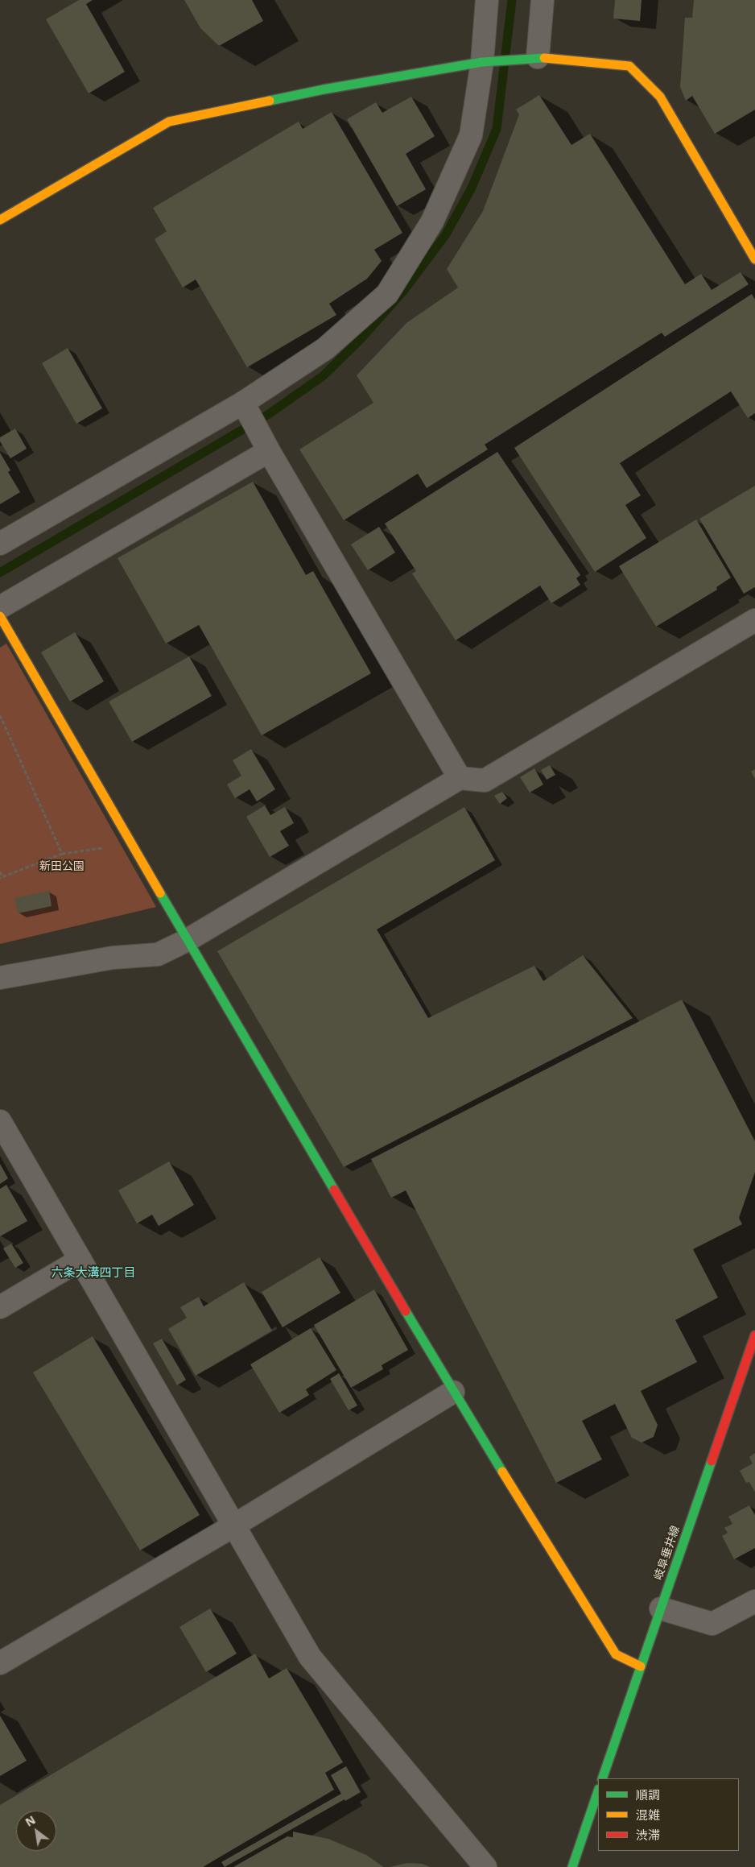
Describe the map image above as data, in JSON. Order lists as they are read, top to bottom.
{
  "streets": {
    "street": ["岐阜垂井線"]
  },
  "districts": ["六条大溝四丁目"],
  "parks": ["新田公園"],
  "legend": ["順調", "混雑", "渋滞"],
  "north": "top left"
}
